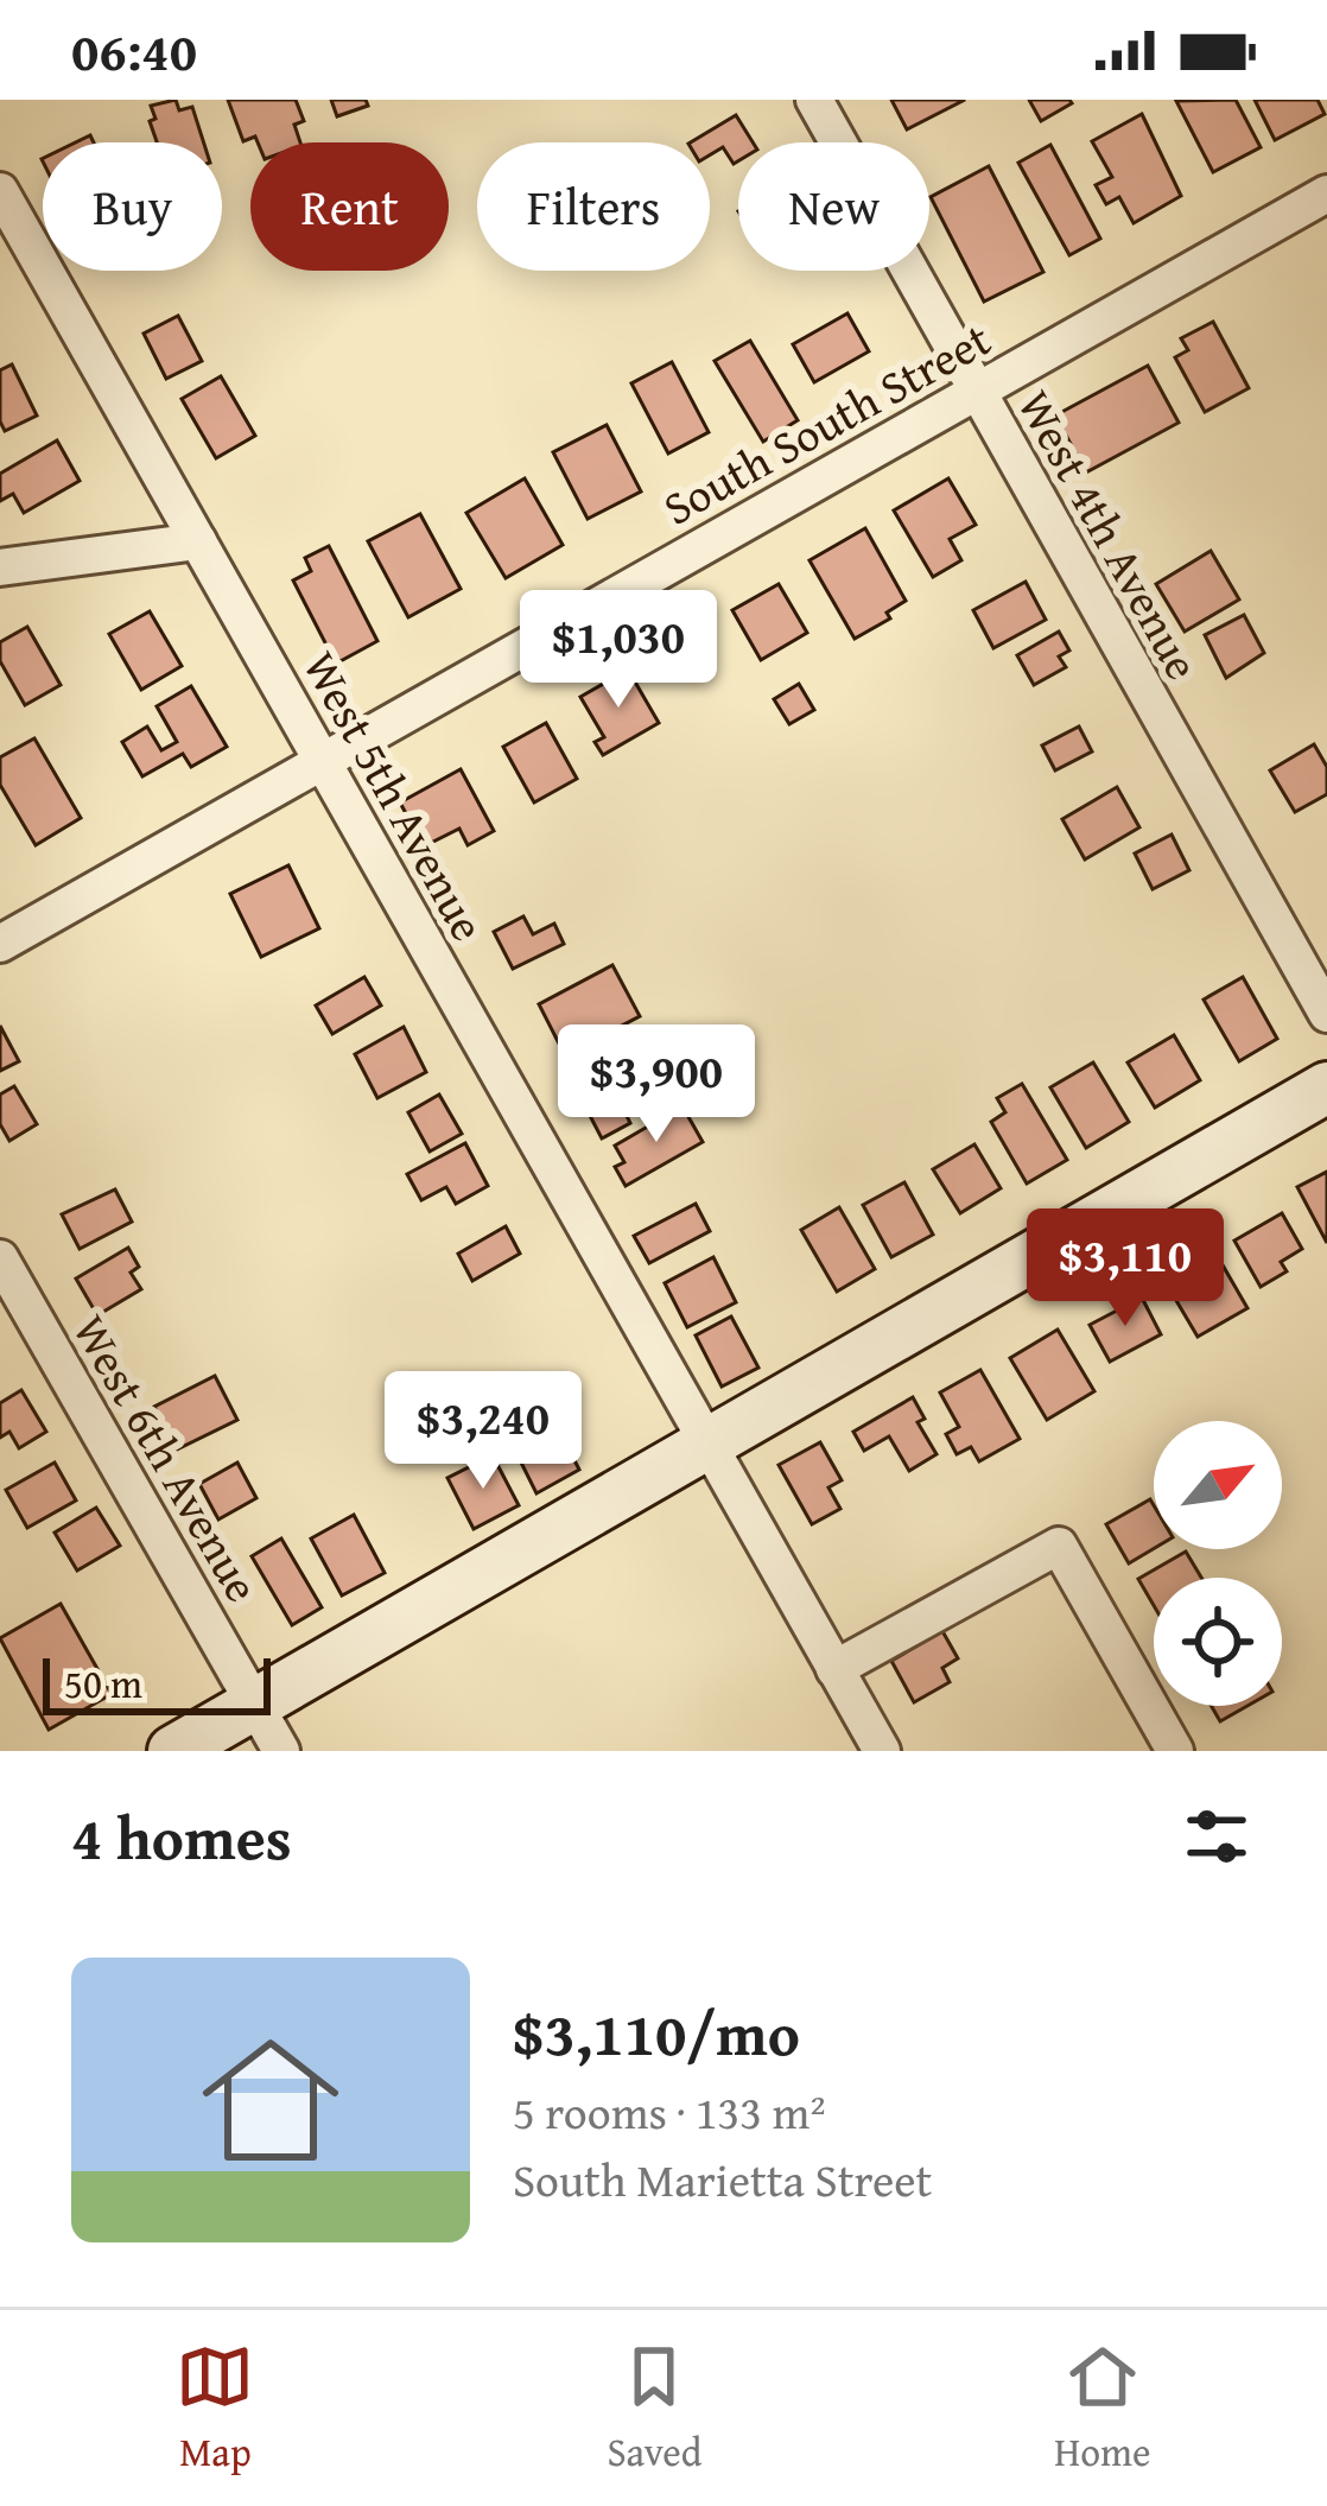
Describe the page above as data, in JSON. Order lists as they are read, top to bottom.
{
  "streets": {
    "street": [
      "South South Street",
      "West 4th Avenue",
      "West 5th Avenue",
      "West 6th Avenue"
    ]
  },
  "crossings": [
    ["South South Street", "West 4th Avenue"],
    ["South South Street", "West 5th Avenue"]
  ],
  "scale_bar": "50 m",
  "north": "top right",
  "page": {
    "status": "06:40",
    "chip": [
      "Buy",
      "Rent",
      "Filters",
      "New"
    ],
    "price": [
      "$1,030",
      "$3,900",
      "$3,110",
      "$3,240"
    ],
    "scale": "50 m",
    "heading": "4 homes",
    "list": [
      {
        "name": "$3,110/mo",
        "note": "5 rooms · 133 m² · South Marietta Street"
      }
    ],
    "tabs": ["Map", "Saved", "Home"]
  }
}
